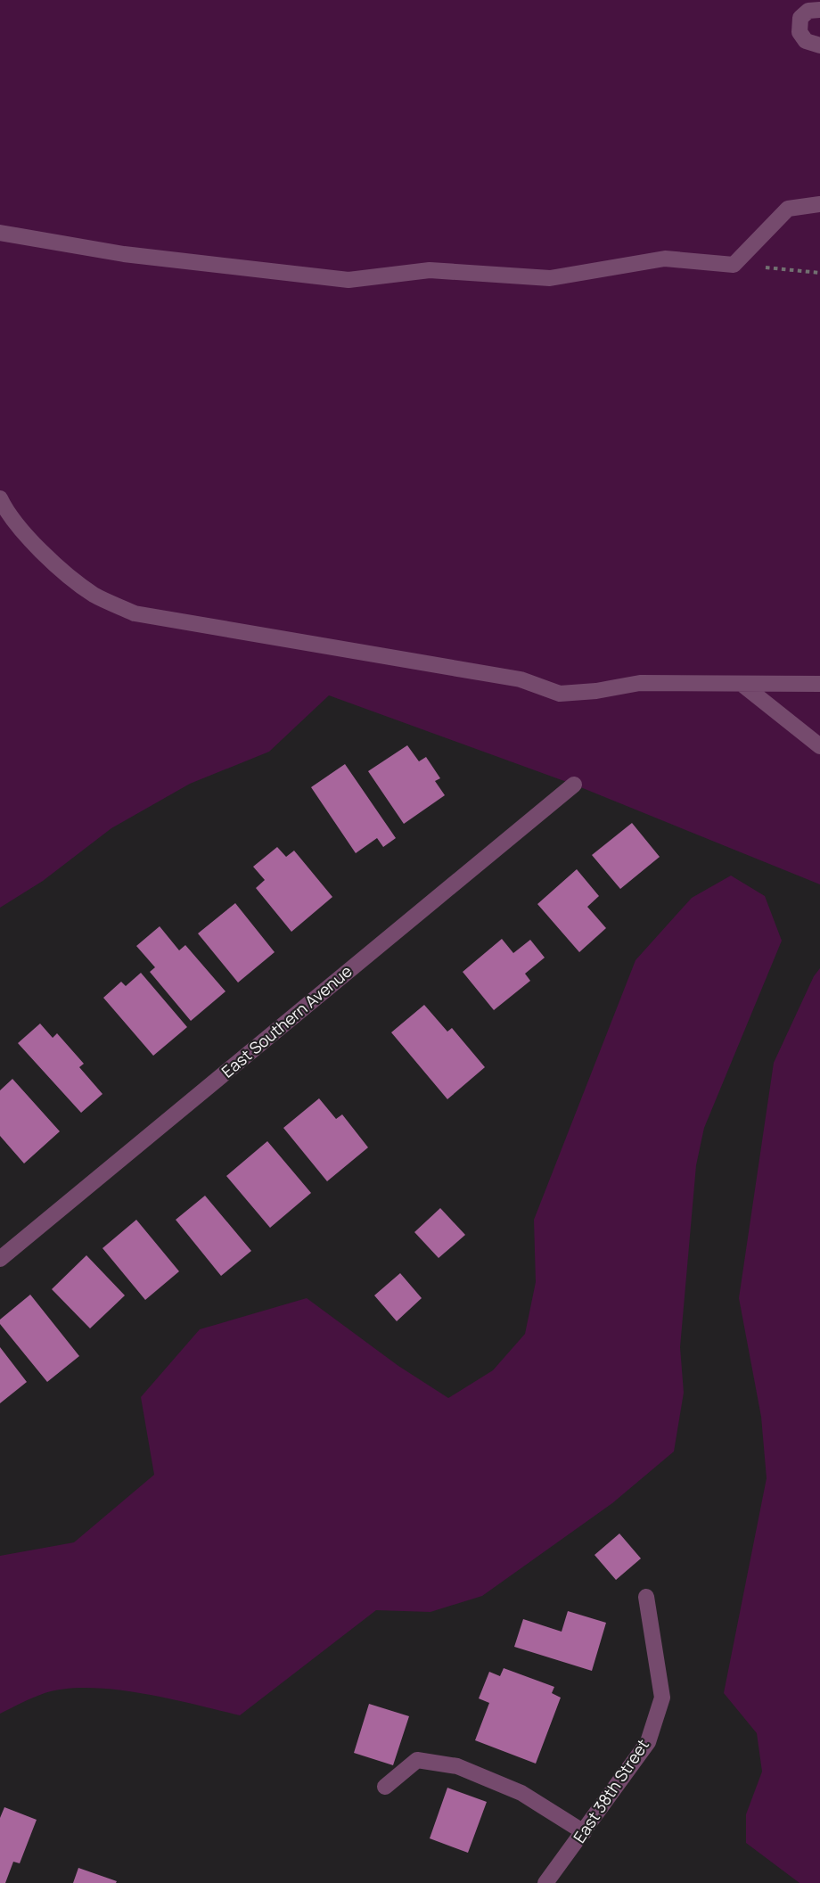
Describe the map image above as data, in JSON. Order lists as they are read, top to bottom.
{
  "streets": {
    "street": ["East Southern Avenue", "East 38th Street"]
  }
}
